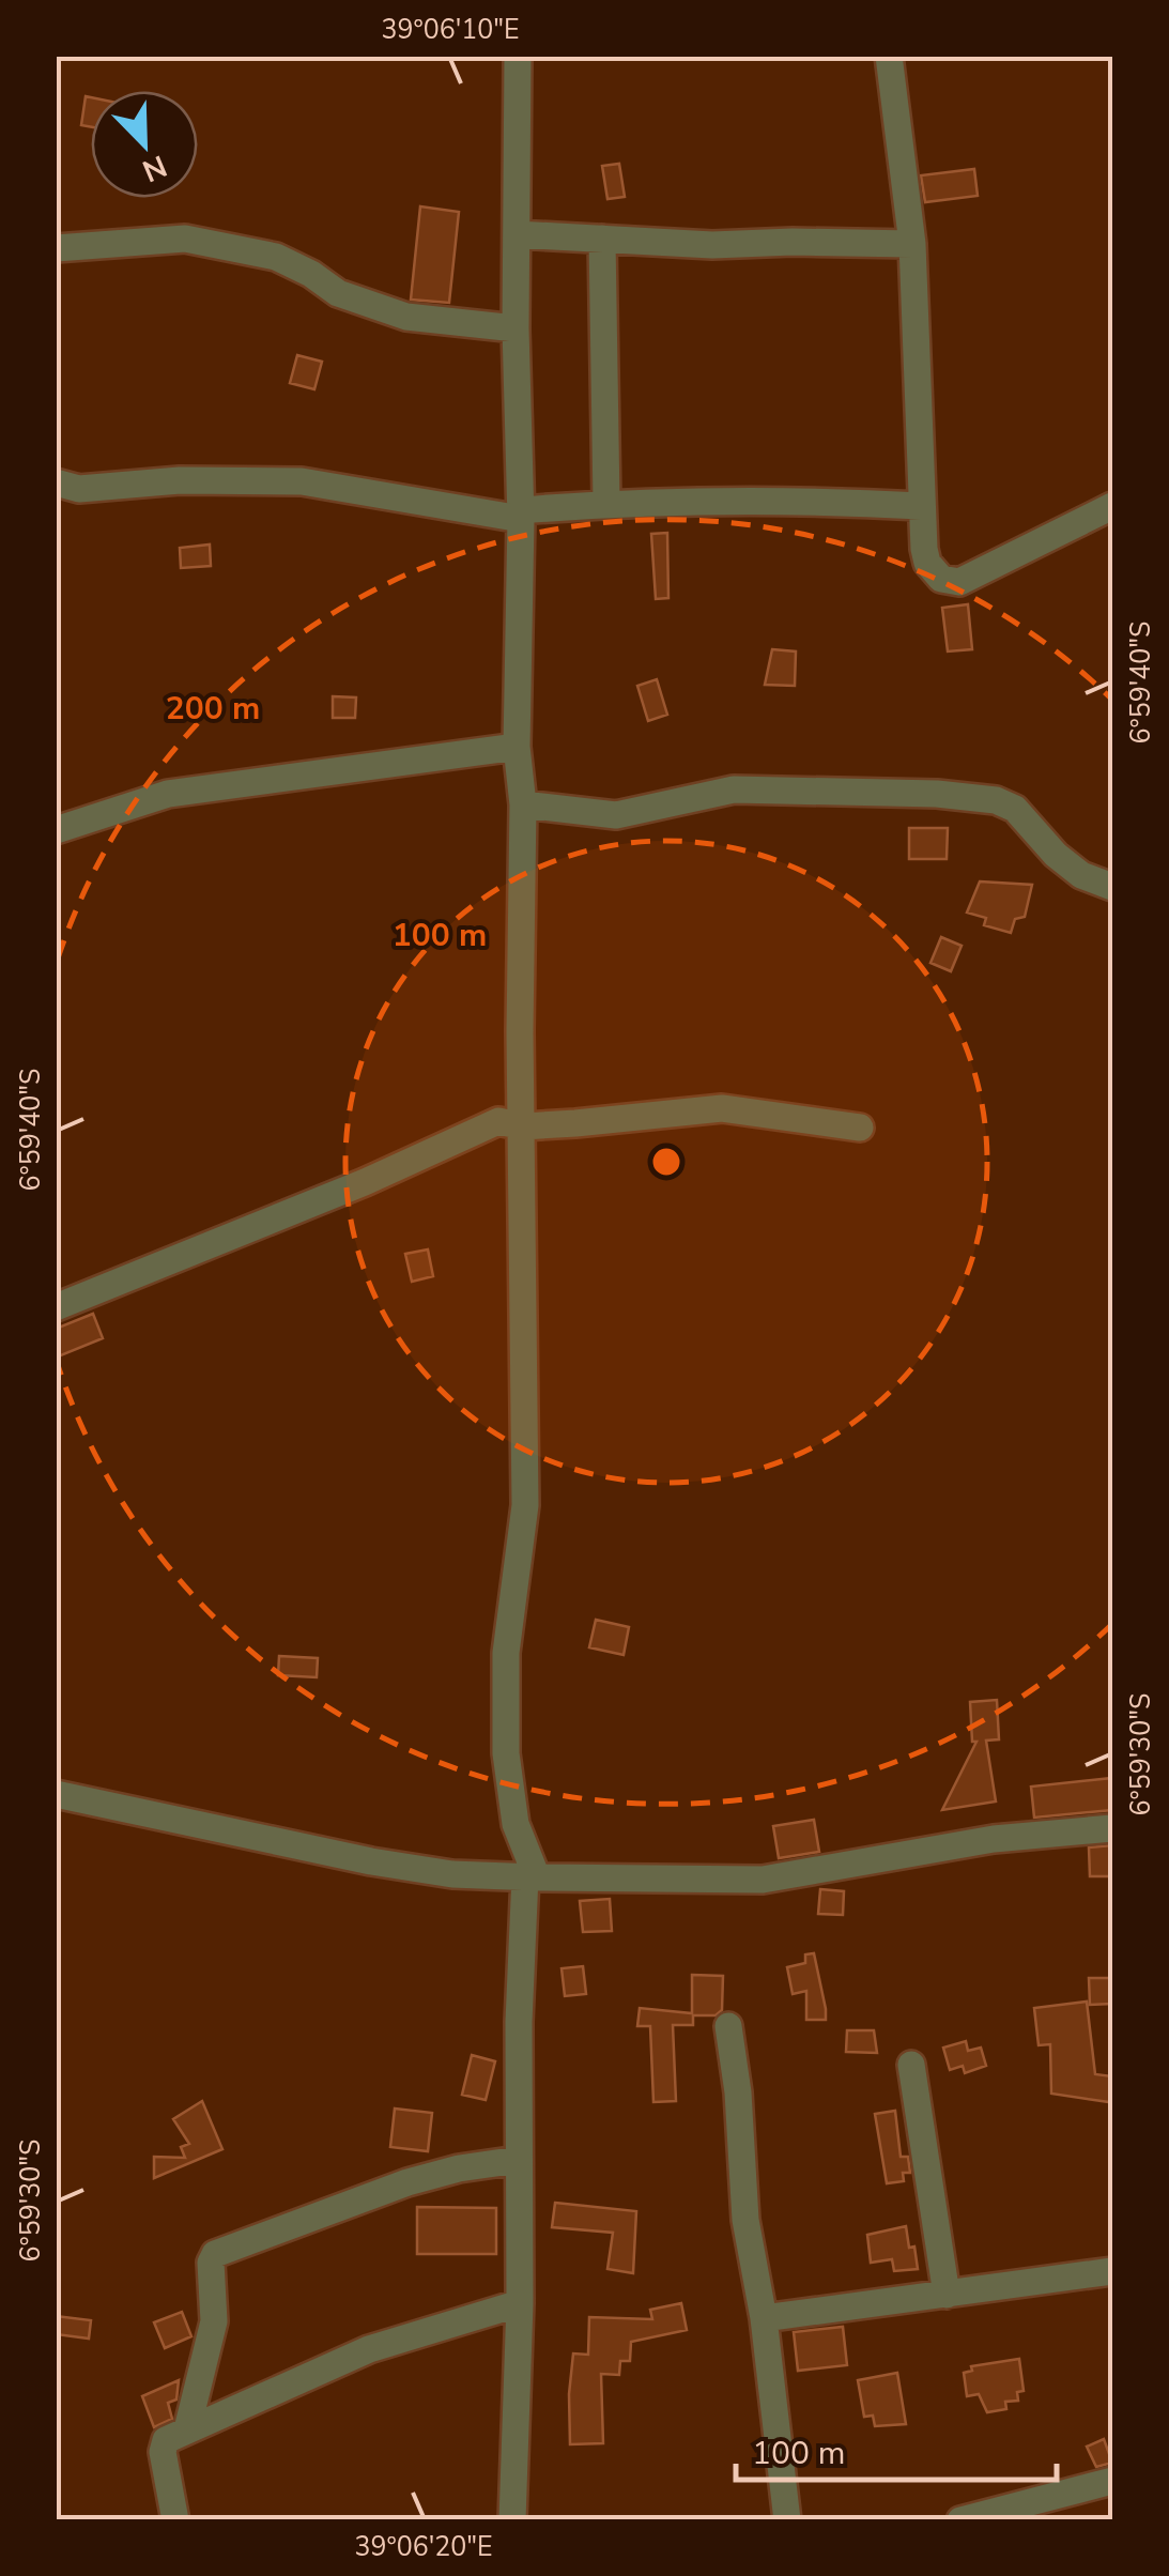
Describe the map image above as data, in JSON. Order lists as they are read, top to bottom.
{
  "scale_bar": "100 m",
  "north": "bottom right",
  "coordinates": [
    "39°06'10\"E",
    "6°59'40\"S",
    "6°59'30\"S",
    "39°06'20\"E"
  ],
  "rings": ["200 m", "100 m"]
}
